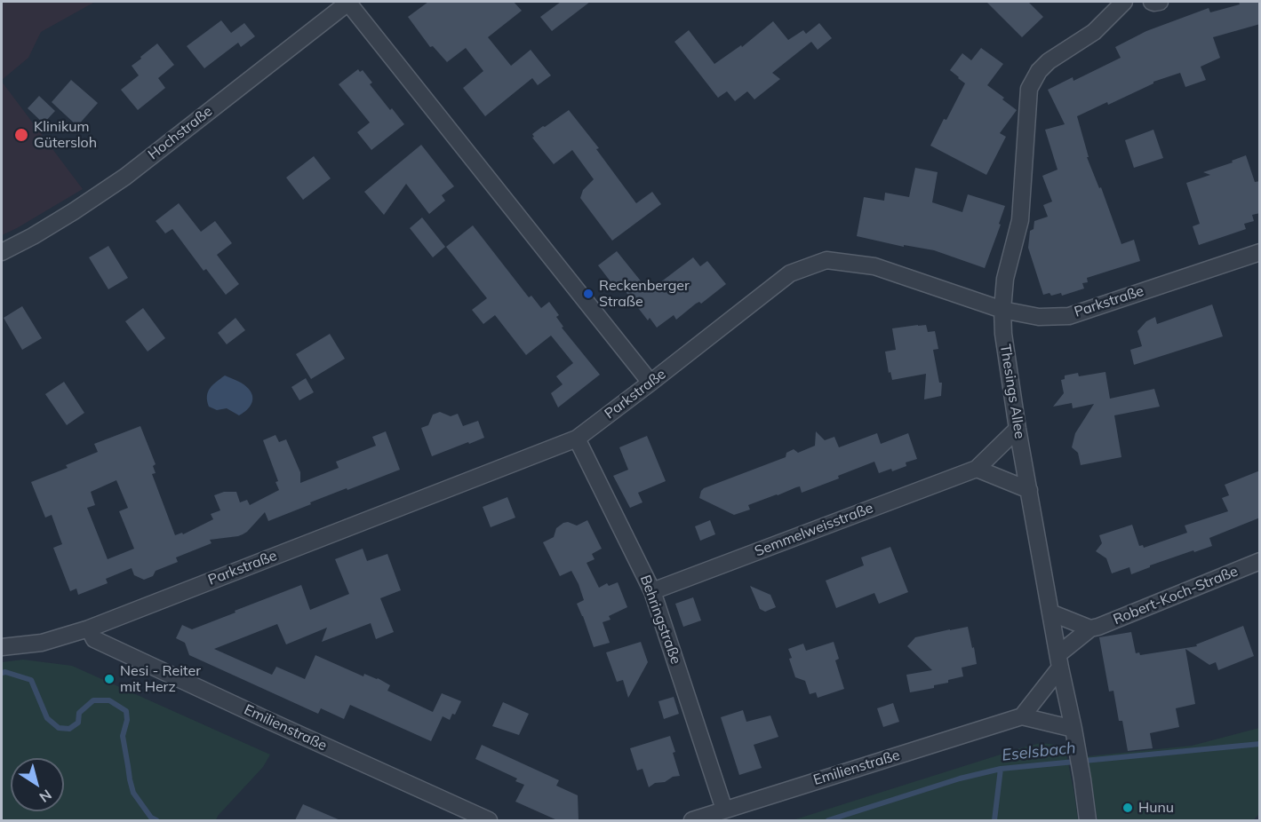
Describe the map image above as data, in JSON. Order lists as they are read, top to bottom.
{
  "streets": {
    "street": [
      "Hochstraße",
      "Parkstraße",
      "Thesings Allee",
      "Semmelweisstraße",
      "Robert-Koch-Straße",
      "Behringstraße",
      "Emilienstraße"
    ]
  },
  "crossings": [
    ["Parkstraße", "Thesings Allee"],
    ["Parkstraße", "Behringstraße"],
    ["Parkstraße", "Emilienstraße"],
    ["Thesings Allee", "Semmelweisstraße"],
    ["Thesings Allee", "Robert-Koch-Straße"],
    ["Semmelweisstraße", "Behringstraße"],
    ["Behringstraße", "Emilienstraße"]
  ],
  "water": ["Eselsbach"],
  "places": [
    "Klinikum Gütersloh",
    "Reckenberger Straße",
    "Nesi - Reiter mit Herz",
    "Hunu"
  ],
  "north": "bottom right"
}
